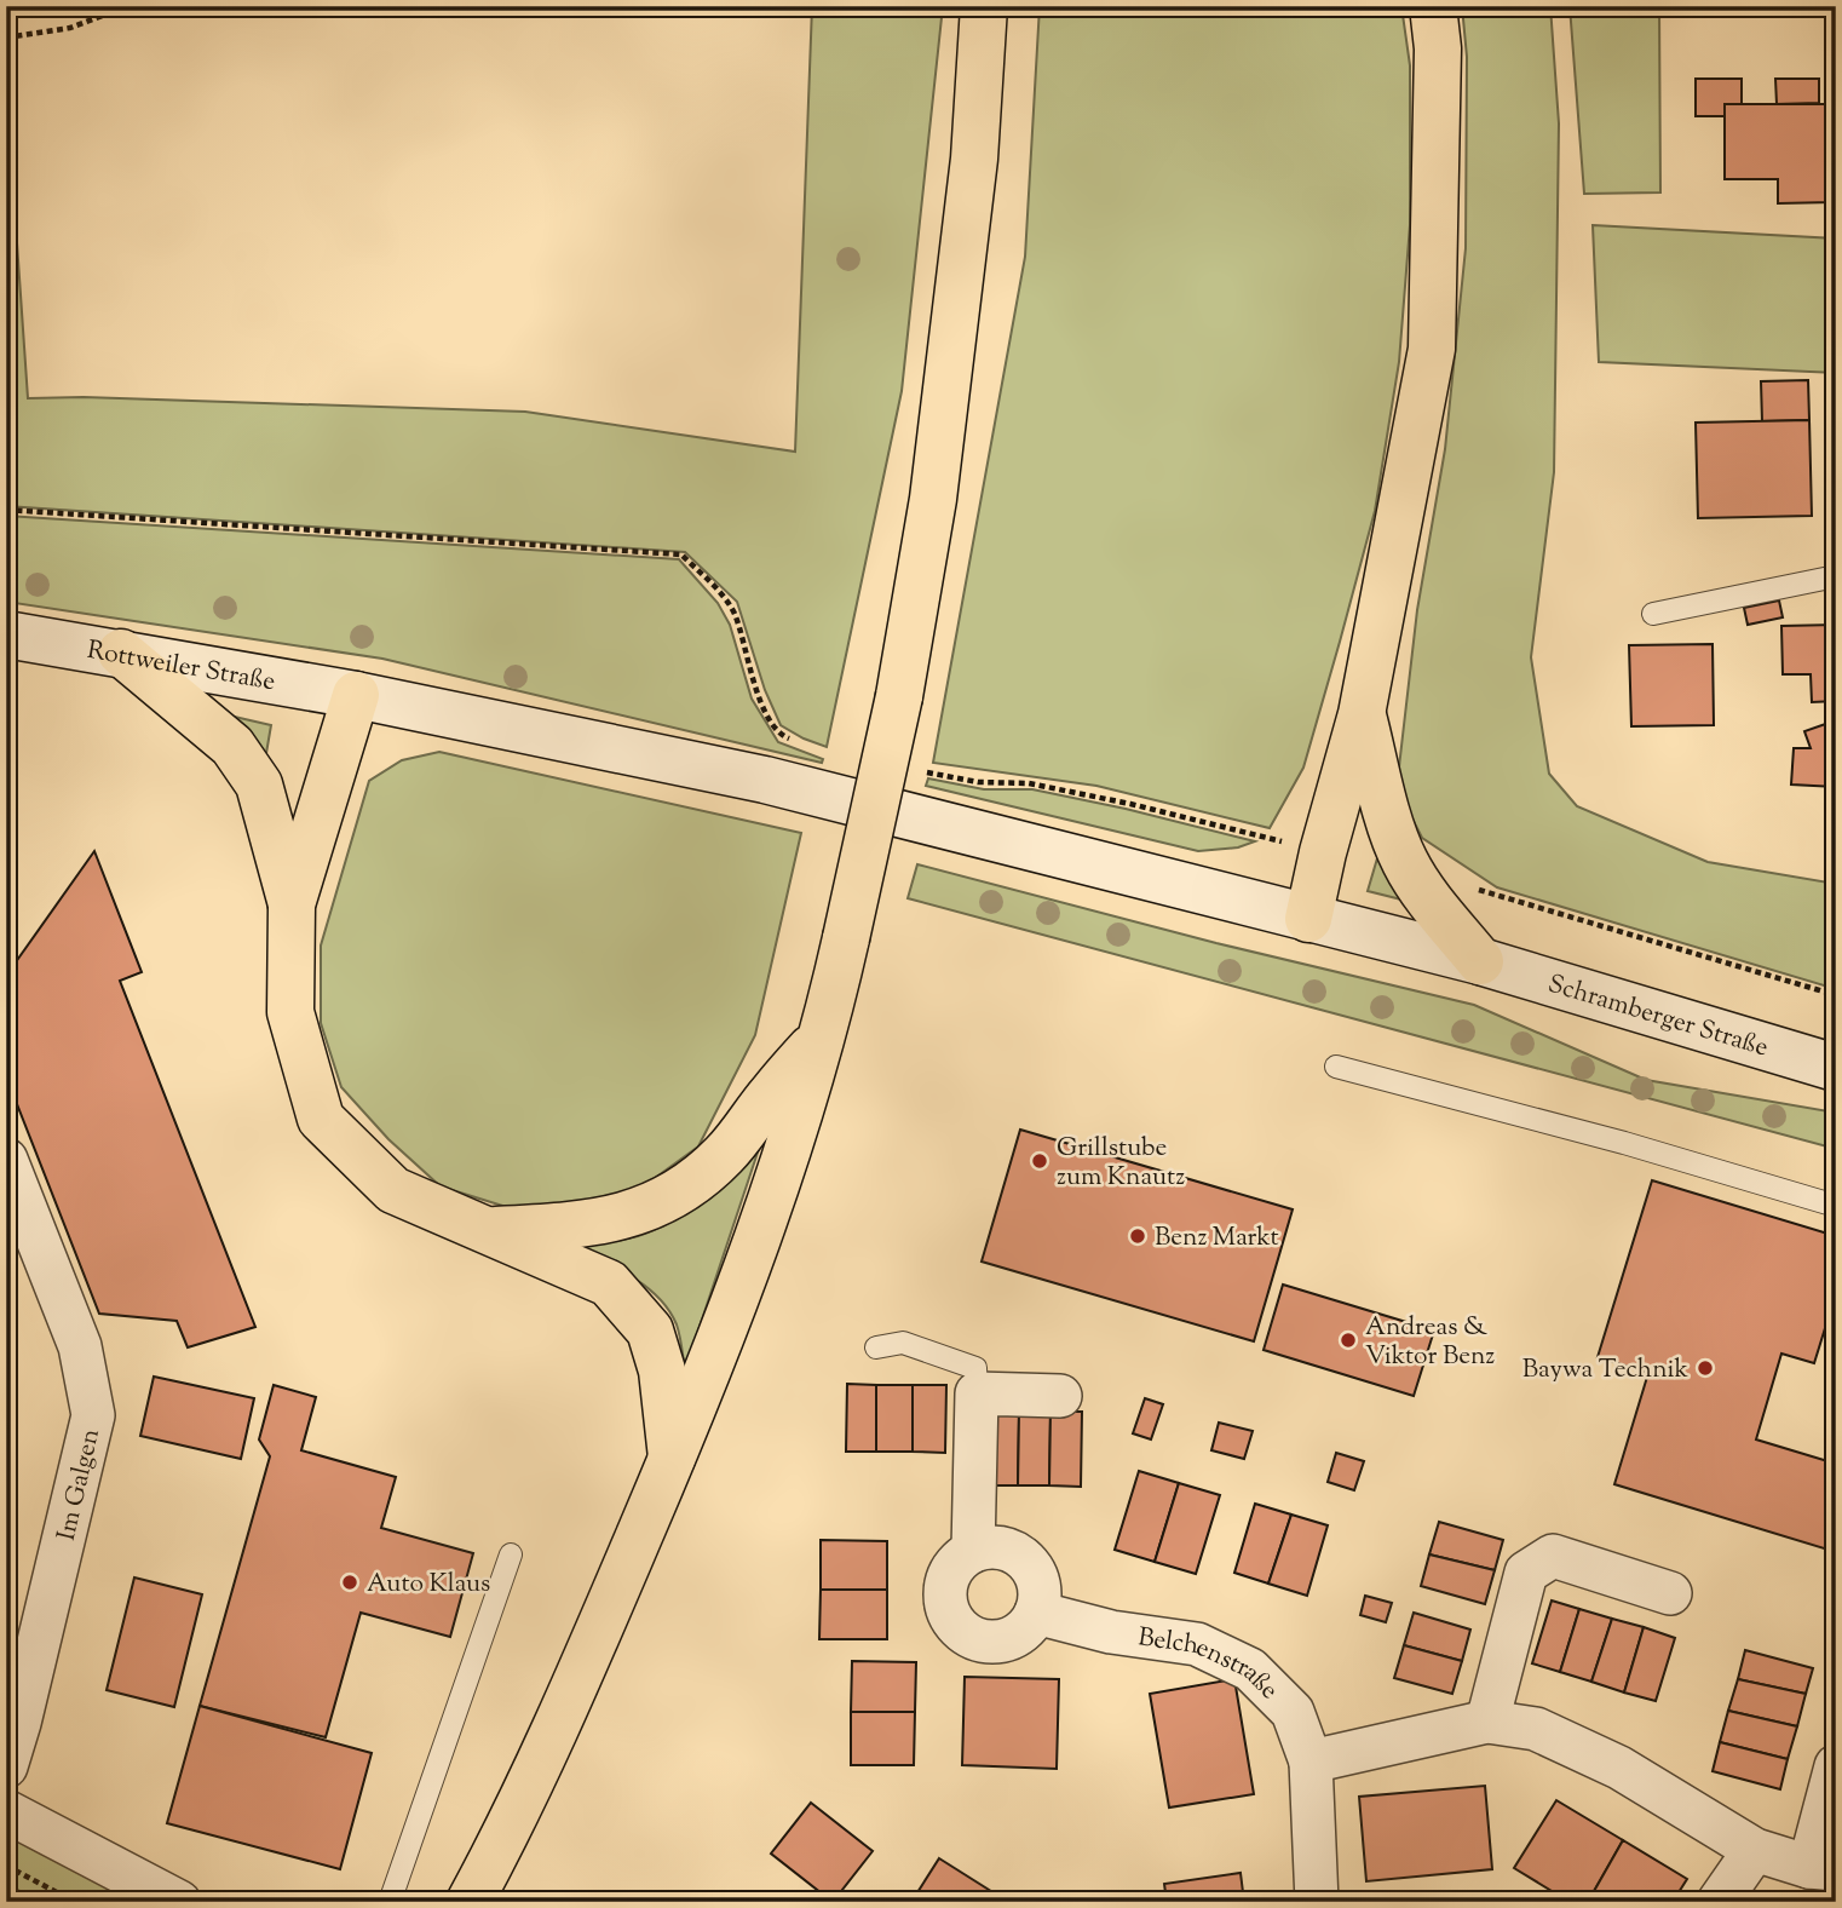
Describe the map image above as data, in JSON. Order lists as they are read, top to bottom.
{
  "streets": {
    "street": [
      "Rottweiler Straße",
      "Schramberger Straße",
      "Im Galgen",
      "Belchenstraße"
    ]
  },
  "crossings": [
    ["Rottweiler Straße", "Schramberger Straße"]
  ],
  "places": [
    "Grillstube zum Knautz",
    "Benz Markt",
    "Andreas & Viktor Benz",
    "Baywa Technik",
    "Auto Klaus"
  ]
}
